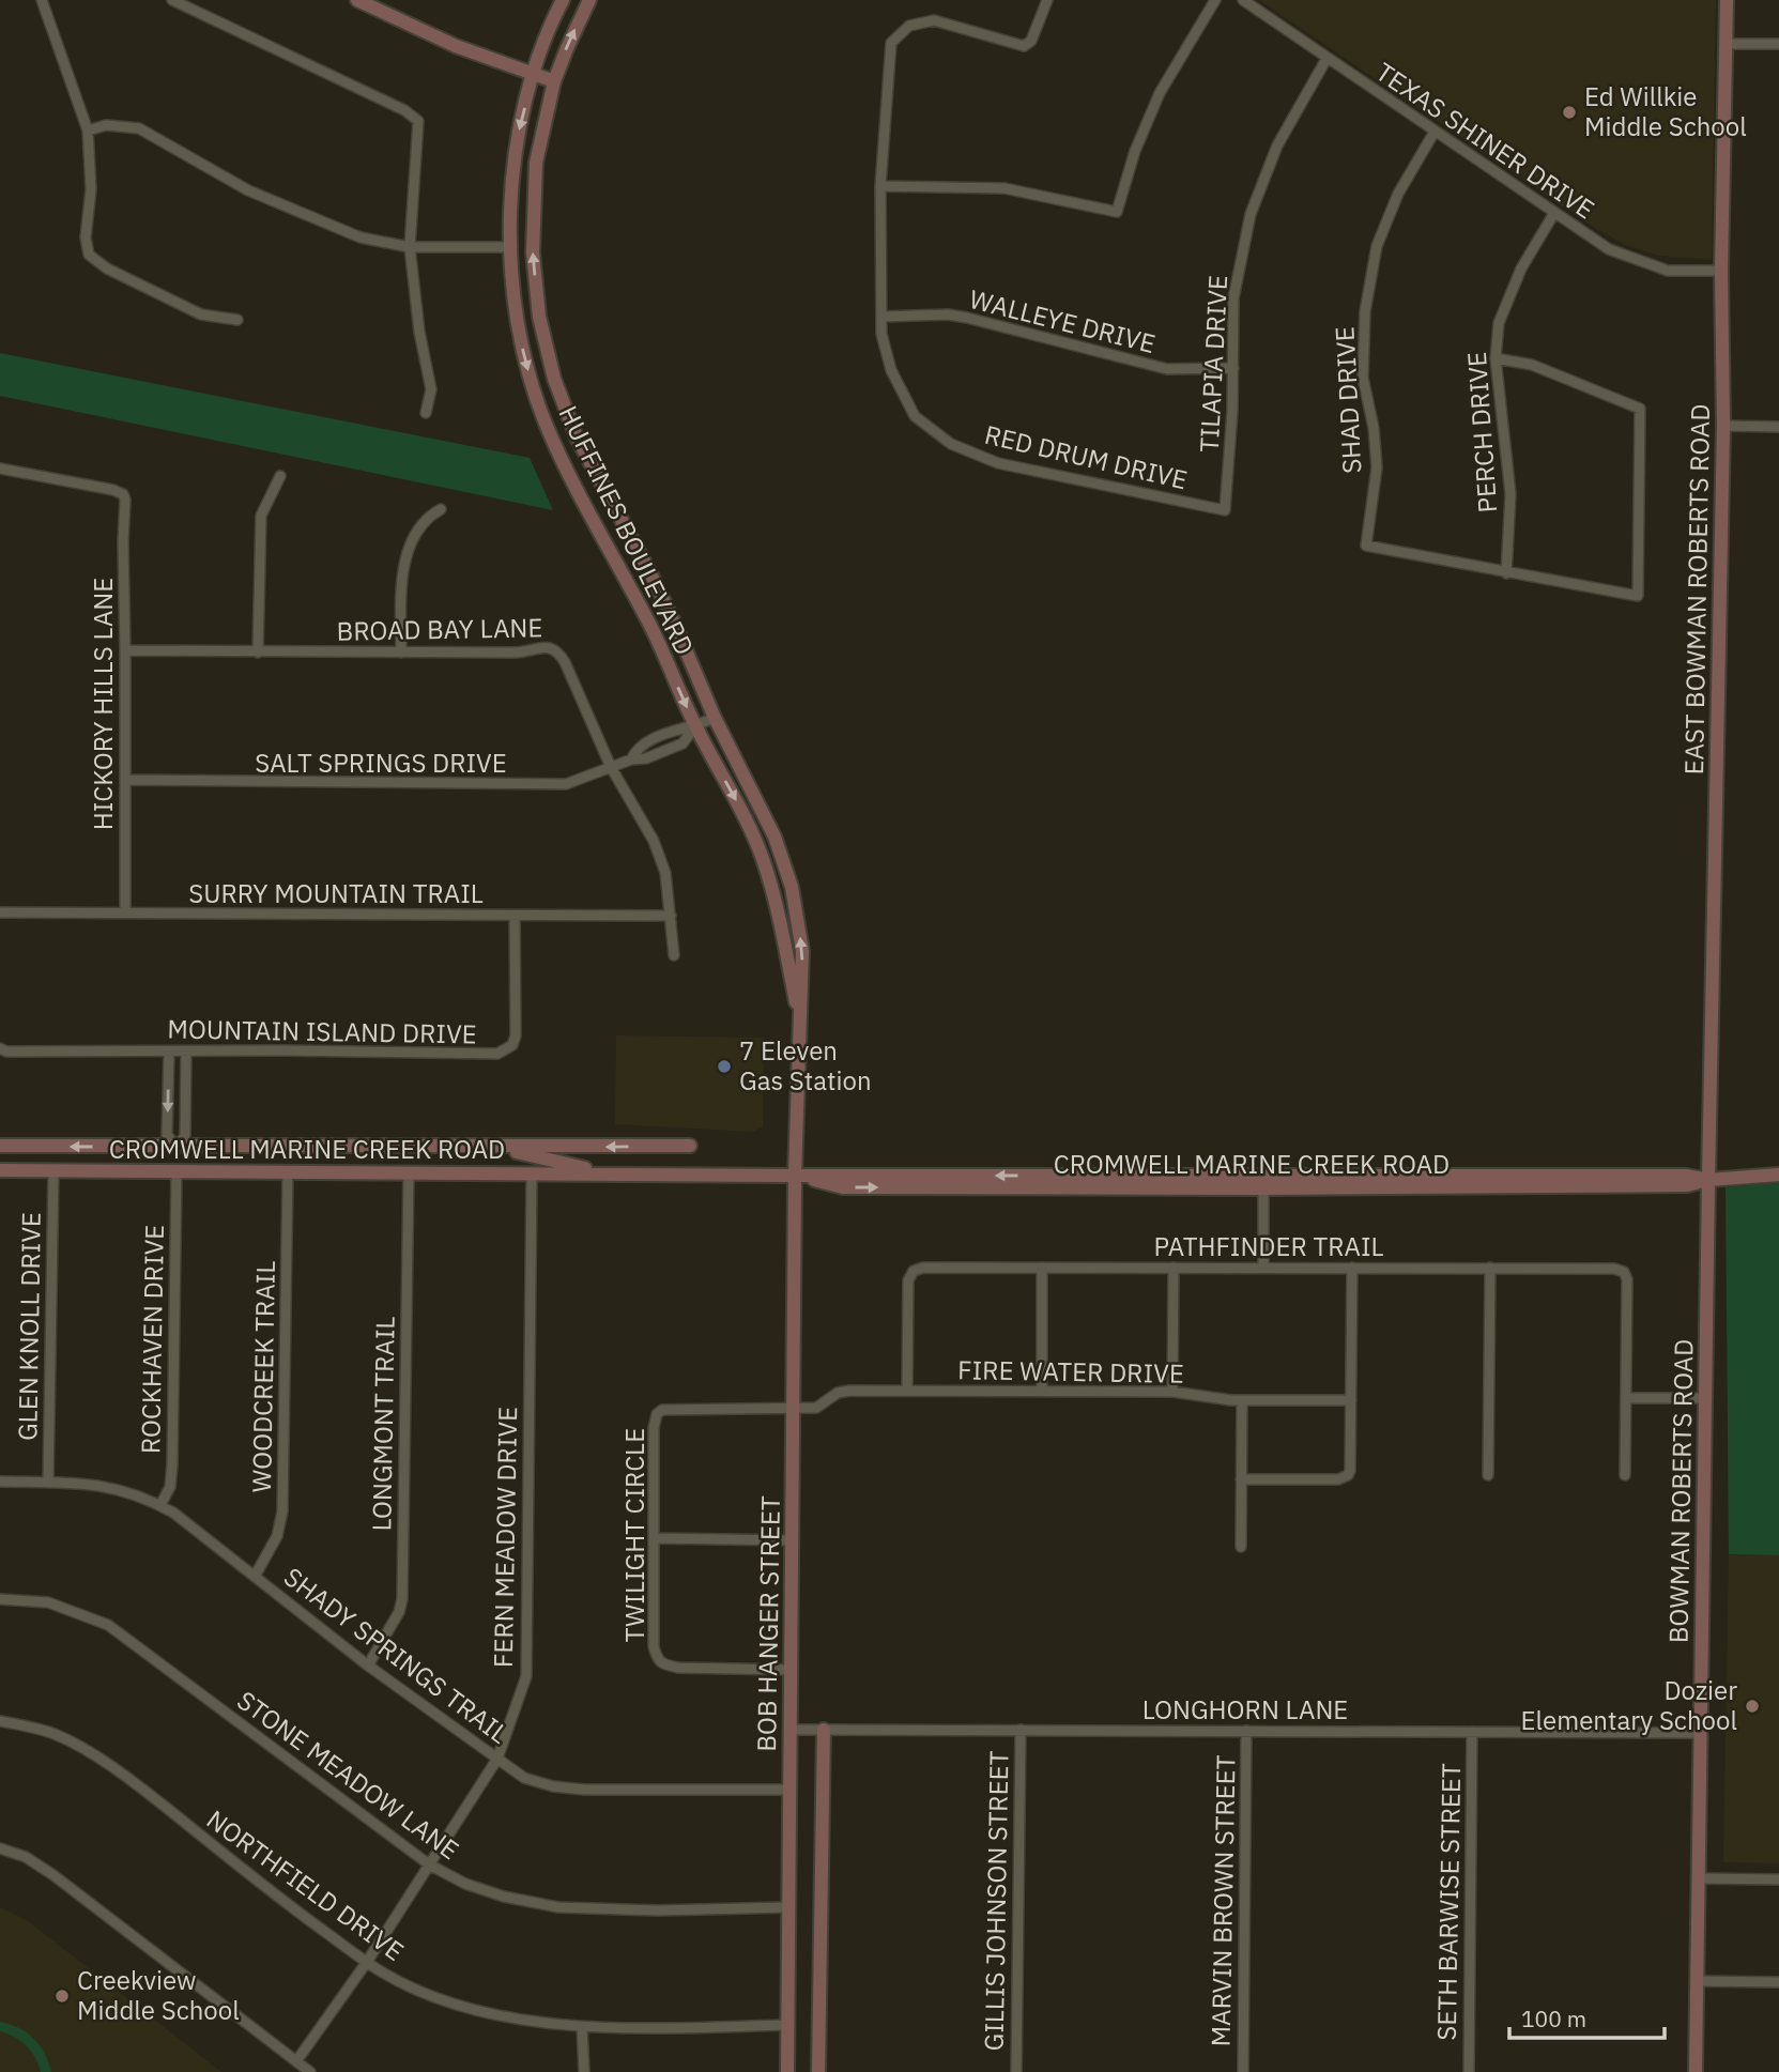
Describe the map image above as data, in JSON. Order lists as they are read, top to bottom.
{
  "streets": {
    "main road": [
      "HUFFINES BOULEVARD",
      "EAST BOWMAN ROBERTS ROAD",
      "CROMWELL MARINE CREEK ROAD",
      "BOWMAN ROBERTS ROAD",
      "BOB HANGER STREET"
    ],
    "street": [
      "TEXAS SHINER DRIVE",
      "WALLEYE DRIVE",
      "TILAPIA DRIVE",
      "SHAD DRIVE",
      "PERCH DRIVE",
      "RED DRUM DRIVE",
      "BROAD BAY LANE",
      "HICKORY HILLS LANE",
      "SALT SPRINGS DRIVE",
      "SURRY MOUNTAIN TRAIL",
      "MOUNTAIN ISLAND DRIVE",
      "PATHFINDER TRAIL",
      "GLEN KNOLL DRIVE",
      "ROCKHAVEN DRIVE",
      "FIRE WATER DRIVE",
      "WOODCREEK TRAIL",
      "LONGMONT TRAIL",
      "TWILIGHT CIRCLE",
      "FERN MEADOW DRIVE",
      "SHADY SPRINGS TRAIL",
      "LONGHORN LANE",
      "STONE MEADOW LANE",
      "NORTHFIELD DRIVE",
      "GILLIS JOHNSON STREET",
      "MARVIN BROWN STREET",
      "SETH BARWISE STREET"
    ]
  },
  "crossings": [
    ["TEXAS SHINER DRIVE", "TILAPIA DRIVE"],
    ["TEXAS SHINER DRIVE", "SHAD DRIVE"],
    ["TEXAS SHINER DRIVE", "PERCH DRIVE"],
    ["TEXAS SHINER DRIVE", "EAST BOWMAN ROBERTS ROAD"],
    ["WALLEYE DRIVE", "TILAPIA DRIVE"],
    ["WALLEYE DRIVE", "RED DRUM DRIVE"],
    ["TILAPIA DRIVE", "RED DRUM DRIVE"],
    ["SHAD DRIVE", "PERCH DRIVE"],
    ["HUFFINES BOULEVARD", "SALT SPRINGS DRIVE"],
    ["HUFFINES BOULEVARD", "CROMWELL MARINE CREEK ROAD"],
    ["HUFFINES BOULEVARD", "BOB HANGER STREET"],
    ["EAST BOWMAN ROBERTS ROAD", "CROMWELL MARINE CREEK ROAD"],
    ["EAST BOWMAN ROBERTS ROAD", "BOWMAN ROBERTS ROAD"],
    ["BROAD BAY LANE", "HICKORY HILLS LANE"],
    ["BROAD BAY LANE", "SALT SPRINGS DRIVE"],
    ["BROAD BAY LANE", "SURRY MOUNTAIN TRAIL"],
    ["HICKORY HILLS LANE", "SALT SPRINGS DRIVE"],
    ["HICKORY HILLS LANE", "SURRY MOUNTAIN TRAIL"],
    ["SURRY MOUNTAIN TRAIL", "MOUNTAIN ISLAND DRIVE"],
    ["CROMWELL MARINE CREEK ROAD", "GLEN KNOLL DRIVE"],
    ["CROMWELL MARINE CREEK ROAD", "ROCKHAVEN DRIVE"],
    ["CROMWELL MARINE CREEK ROAD", "WOODCREEK TRAIL"],
    ["CROMWELL MARINE CREEK ROAD", "LONGMONT TRAIL"],
    ["CROMWELL MARINE CREEK ROAD", "BOWMAN ROBERTS ROAD"],
    ["CROMWELL MARINE CREEK ROAD", "FERN MEADOW DRIVE"],
    ["CROMWELL MARINE CREEK ROAD", "BOB HANGER STREET"],
    ["PATHFINDER TRAIL", "FIRE WATER DRIVE"],
    ["GLEN KNOLL DRIVE", "SHADY SPRINGS TRAIL"],
    ["ROCKHAVEN DRIVE", "SHADY SPRINGS TRAIL"],
    ["FIRE WATER DRIVE", "TWILIGHT CIRCLE"],
    ["FIRE WATER DRIVE", "BOB HANGER STREET"],
    ["WOODCREEK TRAIL", "SHADY SPRINGS TRAIL"],
    ["LONGMONT TRAIL", "SHADY SPRINGS TRAIL"],
    ["BOWMAN ROBERTS ROAD", "LONGHORN LANE"],
    ["TWILIGHT CIRCLE", "BOB HANGER STREET"],
    ["FERN MEADOW DRIVE", "SHADY SPRINGS TRAIL"],
    ["FERN MEADOW DRIVE", "STONE MEADOW LANE"],
    ["FERN MEADOW DRIVE", "NORTHFIELD DRIVE"],
    ["BOB HANGER STREET", "SHADY SPRINGS TRAIL"],
    ["BOB HANGER STREET", "LONGHORN LANE"],
    ["BOB HANGER STREET", "STONE MEADOW LANE"],
    ["BOB HANGER STREET", "NORTHFIELD DRIVE"],
    ["LONGHORN LANE", "GILLIS JOHNSON STREET"],
    ["LONGHORN LANE", "MARVIN BROWN STREET"],
    ["LONGHORN LANE", "SETH BARWISE STREET"]
  ],
  "places": [
    "Ed Willkie Middle School",
    "7 Eleven Gas Station",
    "Dozier Elementary School",
    "Creekview Middle School"
  ],
  "scale_bar": "100 m"
}
